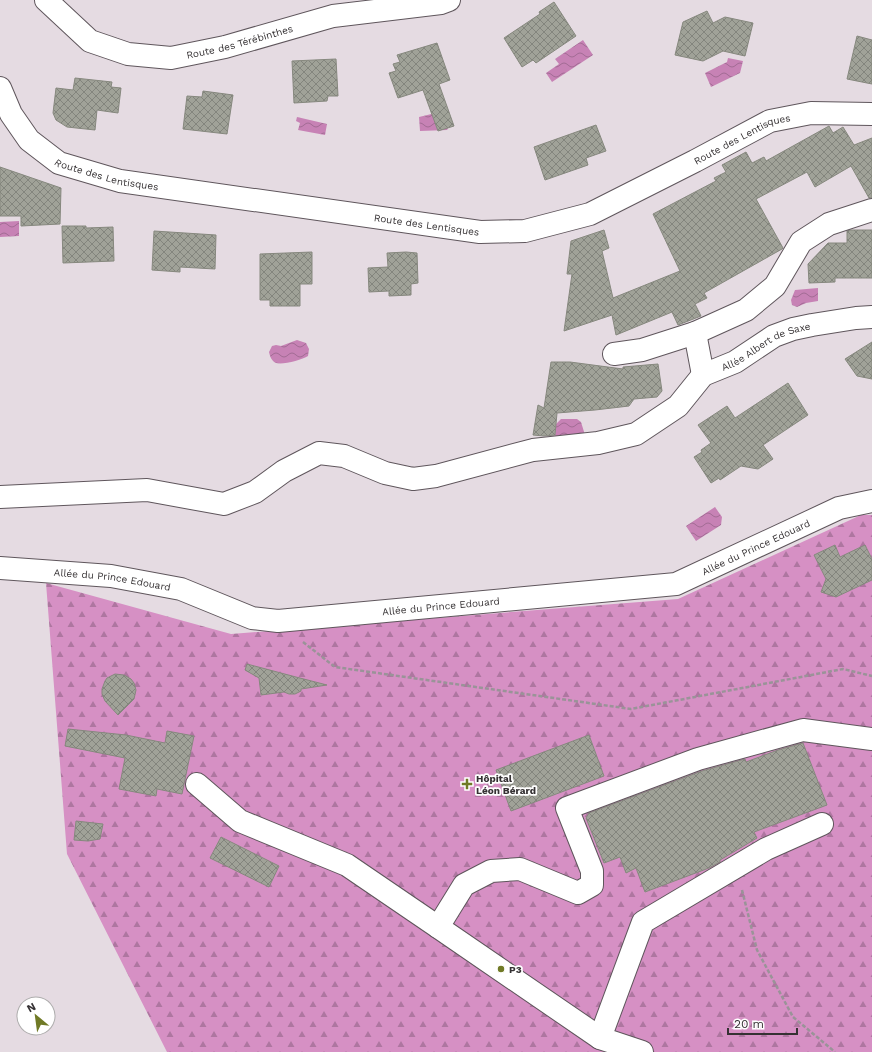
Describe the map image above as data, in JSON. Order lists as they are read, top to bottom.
{
  "streets": {
    "street": [
      "Route des Térébinthes",
      "Route des Lentisques",
      "Allée Albert de Saxe",
      "Allée du Prince Edouard"
    ]
  },
  "places": {
    "health": ["Hôpital Léon Bérard"],
    "other": ["P3"]
  },
  "scale_bar": "20 m",
  "north": "top left"
}
